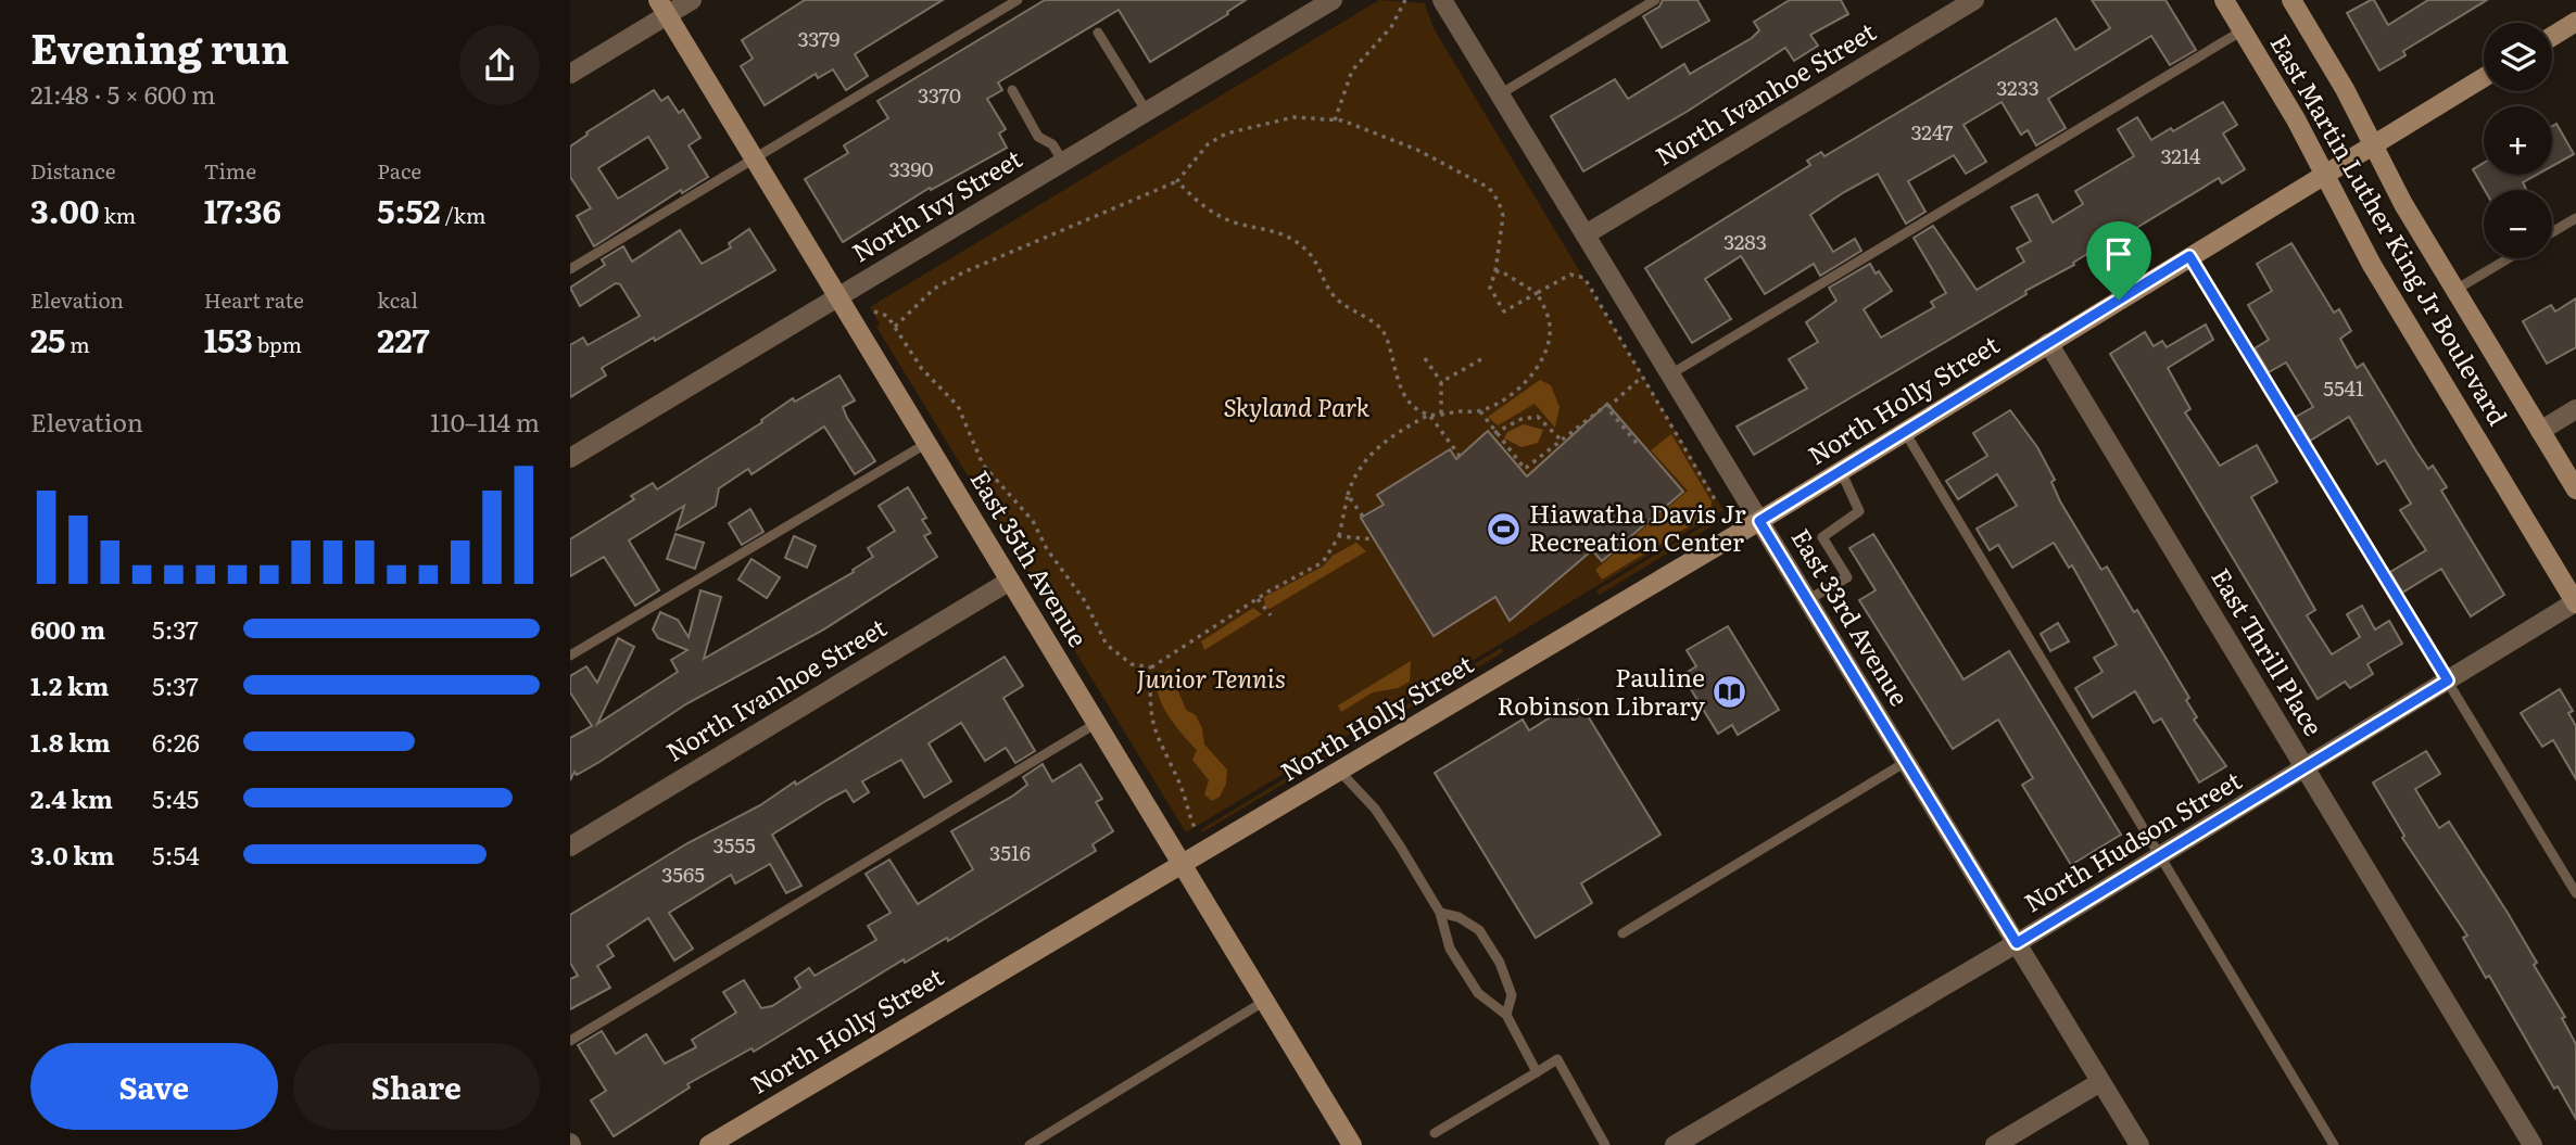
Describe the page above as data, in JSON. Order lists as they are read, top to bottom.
{
  "streets": {
    "street": [
      "North Ivanhoe Street",
      "North Ivy Street",
      "East Martin Luther King Jr Boulevard",
      "North Holly Street",
      "East 35th Avenue",
      "East 33rd Avenue",
      "East Thrill Place",
      "North Hudson Street"
    ]
  },
  "crossings": [
    ["North Ivanhoe Street", "East 35th Avenue"],
    ["North Ivanhoe Street", "East 33rd Avenue"],
    ["North Ivy Street", "East 35th Avenue"],
    ["East Martin Luther King Jr Boulevard", "North Holly Street"],
    ["East Martin Luther King Jr Boulevard", "North Hudson Street"],
    ["North Holly Street", "East 35th Avenue"],
    ["North Holly Street", "East 33rd Avenue"],
    ["North Holly Street", "East Thrill Place"],
    ["East 33rd Avenue", "North Hudson Street"],
    ["East Thrill Place", "North Hudson Street"]
  ],
  "parks": ["Skyland Park", "Junior Tennis"],
  "places": {
    "sports": ["Hiawatha Davis Jr Recreation Center"],
    "library": ["Pauline Robinson Library"]
  },
  "house_numbers": [
    "3379",
    "3233",
    "3370",
    "3247",
    "3214",
    "3390",
    "3283",
    "5541",
    "3555",
    "3516",
    "3565"
  ],
  "page": {
    "heading": ["Evening run", "21:48 · 5 × 600 m"],
    "map_buttons": ["+", "−"],
    "stats": [
      ["Distance", "3.00 km"],
      ["Time", "17:36"],
      ["Pace", "5:52 /km"],
      ["Elevation", "25 m"],
      ["Heart rate", "153 bpm"],
      ["kcal", "227"]
    ],
    "chart": ["Elevation", "110–114 m"],
    "list": [
      {
        "name": "600 m",
        "note": "5:37"
      },
      {
        "name": "1.2 km",
        "note": "5:37"
      },
      {
        "name": "1.8 km",
        "note": "6:26"
      },
      {
        "name": "2.4 km",
        "note": "5:45"
      },
      {
        "name": "3.0 km",
        "note": "5:54"
      }
    ],
    "buttons": ["Save", "Share"]
  }
}
